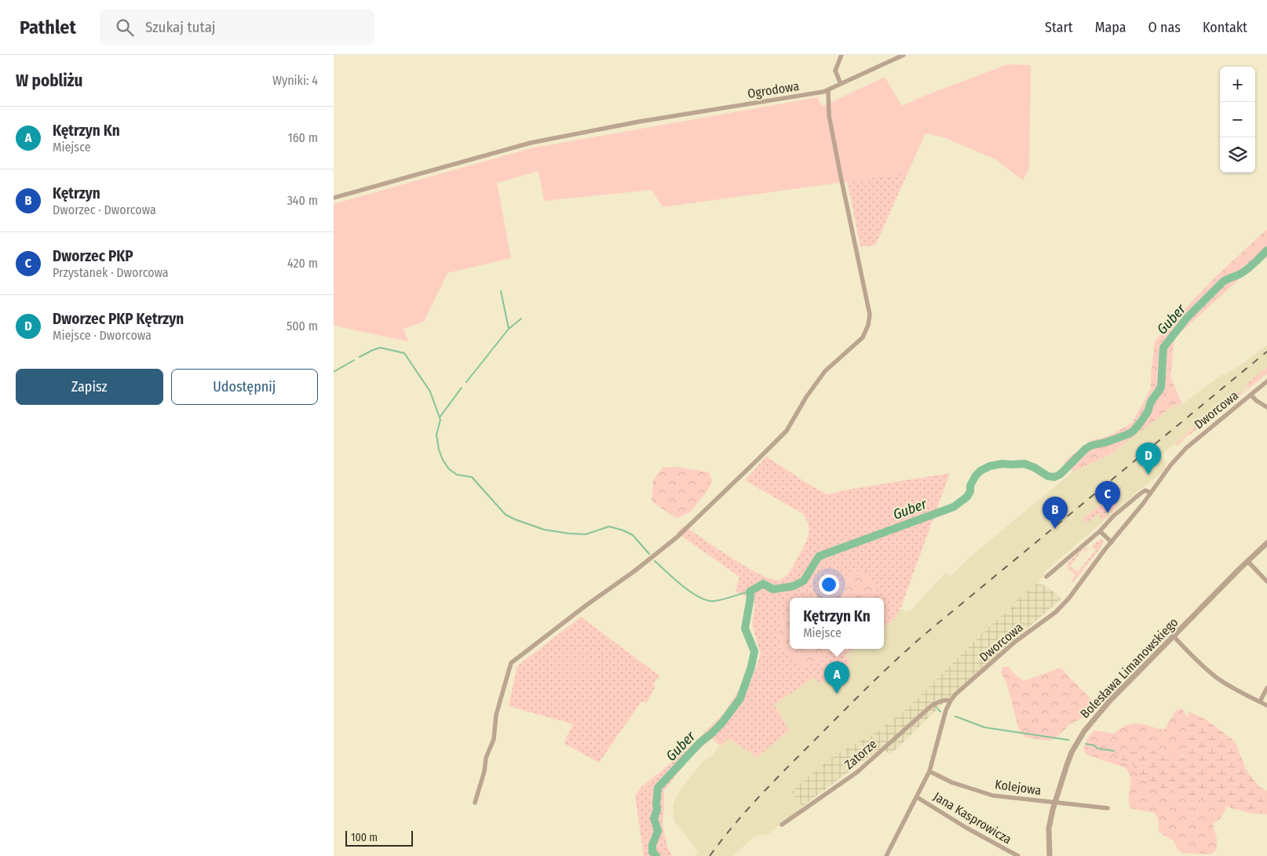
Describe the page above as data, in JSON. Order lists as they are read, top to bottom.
{
  "streets": {
    "street": [
      "Ogrodowa",
      "Dworcowa",
      "Bolesława Limanowskiego",
      "Zatorze",
      "Kolejowa",
      "Jana Kasprowicza"
    ]
  },
  "crossings": [
    ["Dworcowa", "Zatorze"],
    ["Dworcowa", "Kolejowa"],
    ["Dworcowa", "Jana Kasprowicza"],
    ["Bolesława Limanowskiego", "Kolejowa"]
  ],
  "water": ["Guber"],
  "scale_bar": "100 m",
  "page": {
    "header": "Pathlet",
    "search": "Szukaj tutaj",
    "nav": [
      "Start",
      "Mapa",
      "O nas",
      "Kontakt"
    ],
    "heading": ["W pobliżu", "Wyniki: 4"],
    "map_buttons": ["+", "−"],
    "list": [
      {
        "mark": "A",
        "name": "Kętrzyn Kn",
        "note": "Miejsce",
        "value": "160 m"
      },
      {
        "mark": "B",
        "name": "Kętrzyn",
        "note": "Dworzec · Dworcowa",
        "value": "340 m"
      },
      {
        "mark": "C",
        "name": "Dworzec PKP",
        "note": "Przystanek · Dworcowa",
        "value": "420 m"
      },
      {
        "mark": "D",
        "name": "Dworzec PKP Kętrzyn",
        "note": "Miejsce · Dworcowa",
        "value": "500 m"
      }
    ],
    "buttons": ["Zapisz", "Udostępnij"],
    "pins": [
      "D",
      "C",
      "B",
      "A"
    ],
    "popup": ["Kętrzyn Kn", "Miejsce"],
    "scale": "100 m"
  }
}
